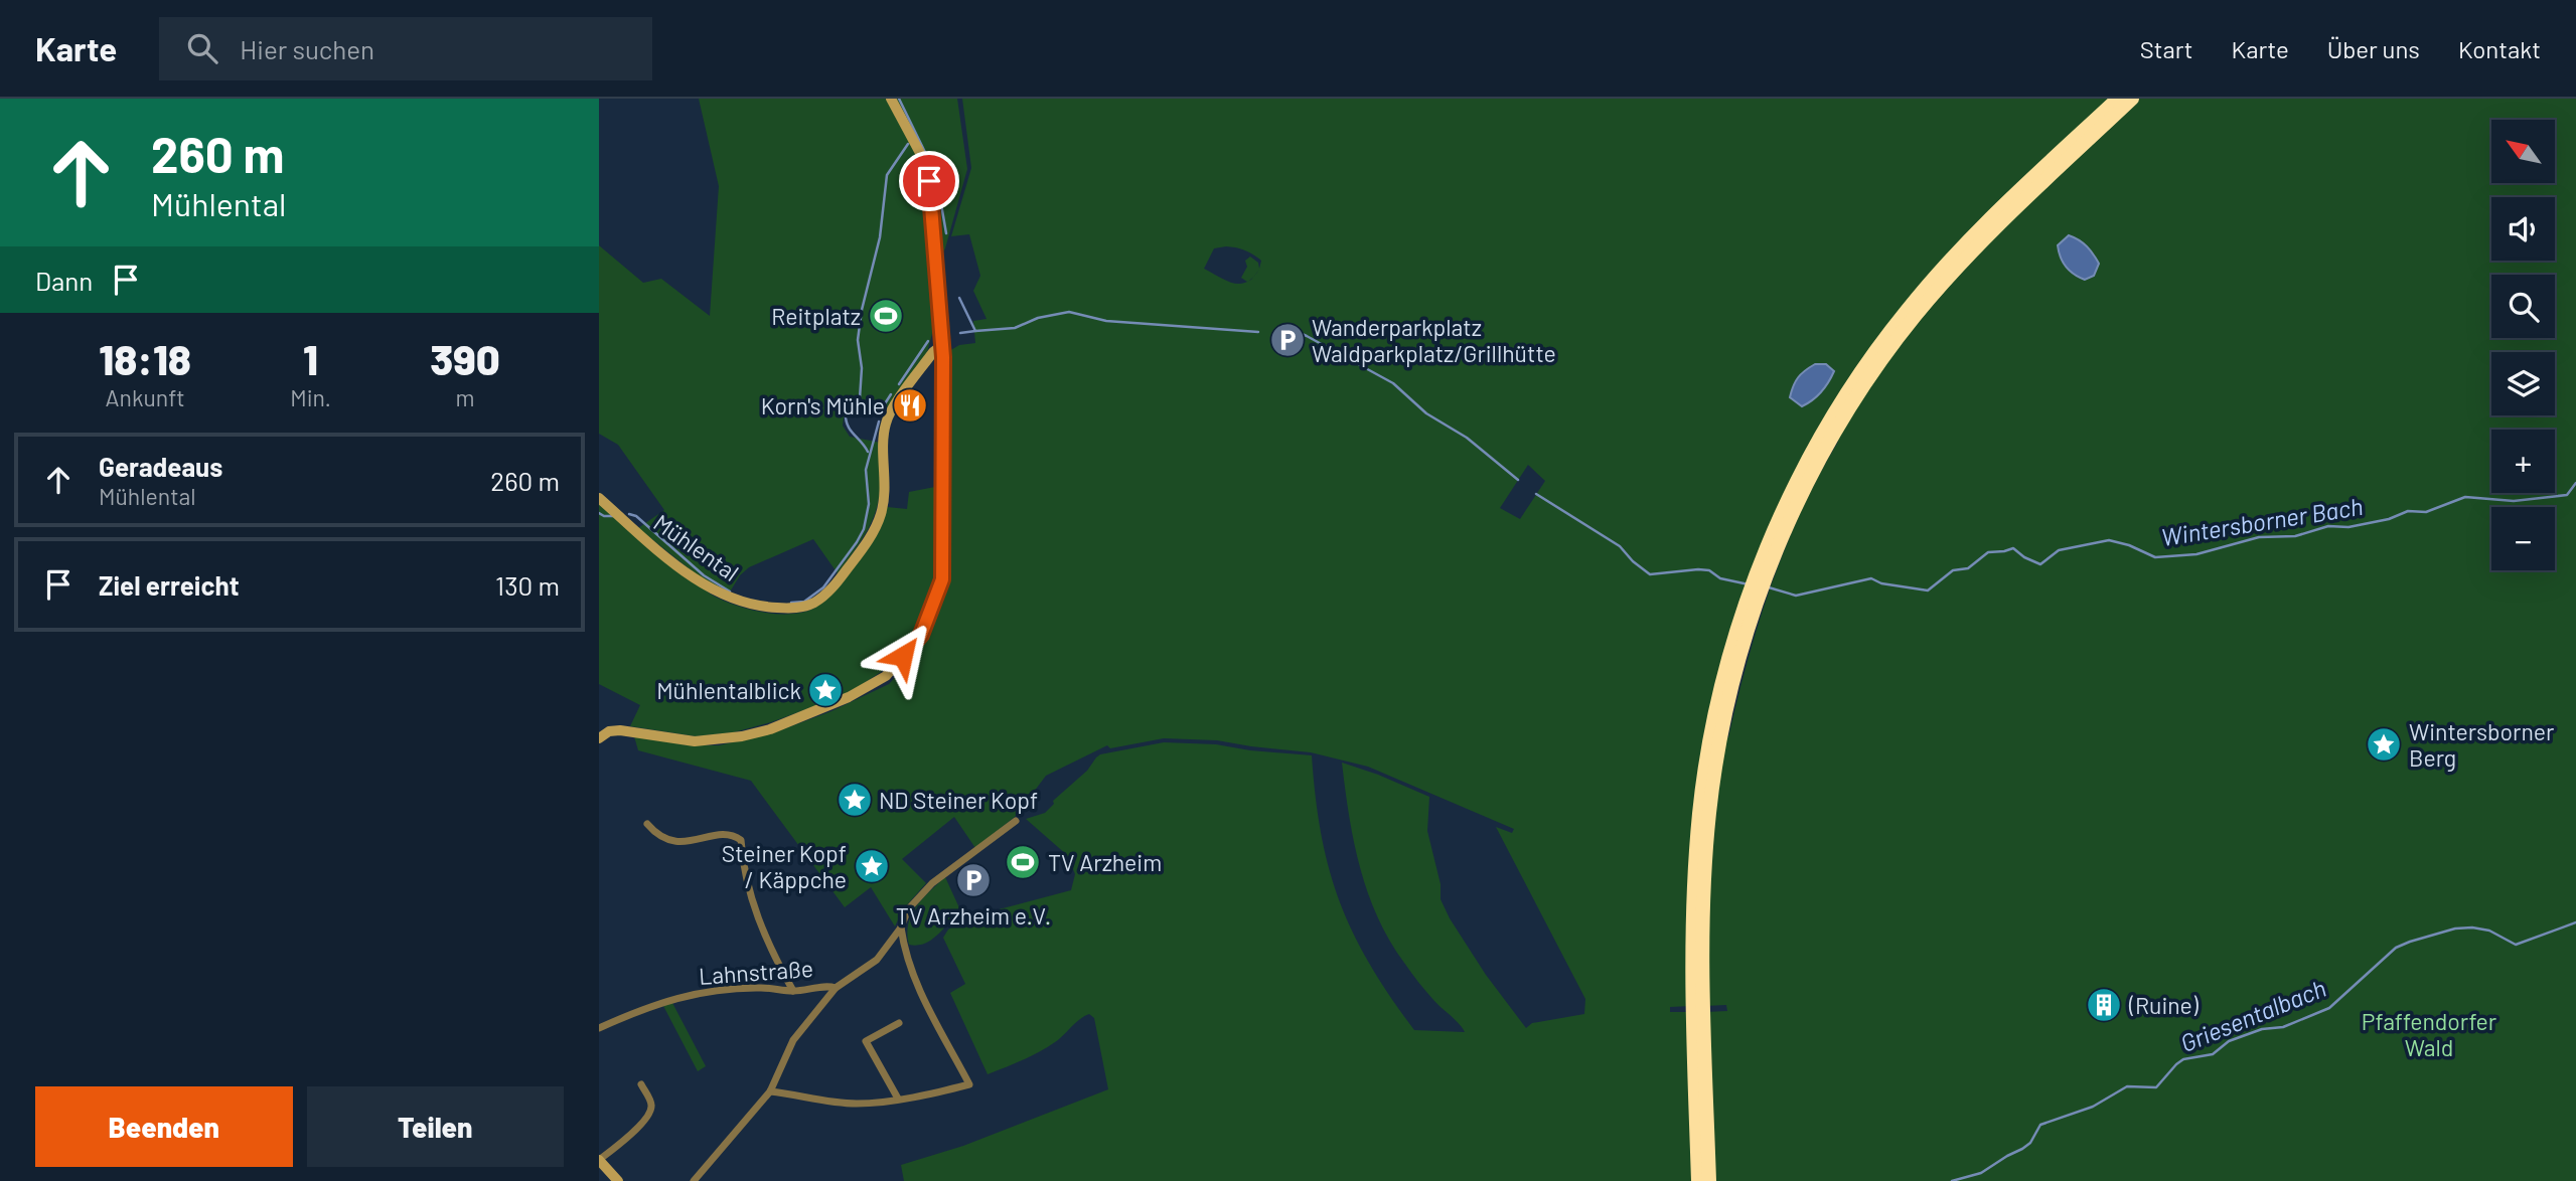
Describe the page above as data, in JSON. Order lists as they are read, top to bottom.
{
  "streets": {
    "street": ["Mühlental", "Lahnstraße"]
  },
  "water": ["Wintersborner Bach", "Griesentalbach"],
  "parks": ["Pfaffendorfer Wald"],
  "places": {
    "sports": ["Reitplatz", "TV Arzheim"],
    "parking": ["Wanderparkplatz Waldparkplatz/Grillhütte", "TV Arzheim e.V."],
    "restaurant": ["Korn's Mühle"],
    "place": [
      "Mühlentalblick",
      "Wintersborner Berg",
      "ND Steiner Kopf",
      "Steiner Kopf / Käppche"
    ],
    "building": ["(Ruine)"]
  },
  "north": "top left",
  "page": {
    "header": "Karte",
    "search": "Hier suchen",
    "nav": [
      "Start",
      "Karte",
      "Über uns",
      "Kontakt"
    ],
    "turn": ["260 m", "Mühlental"],
    "map_buttons": ["+", "−"],
    "then": "Dann",
    "eta": [
      "18:18",
      "Ankunft",
      "1",
      "Min.",
      "390",
      "m"
    ],
    "list": [
      {
        "name": "Geradeaus",
        "note": "Mühlental",
        "value": "260 m"
      },
      {
        "name": "Ziel erreicht",
        "value": "130 m"
      }
    ],
    "buttons": ["Beenden", "Teilen"]
  }
}
